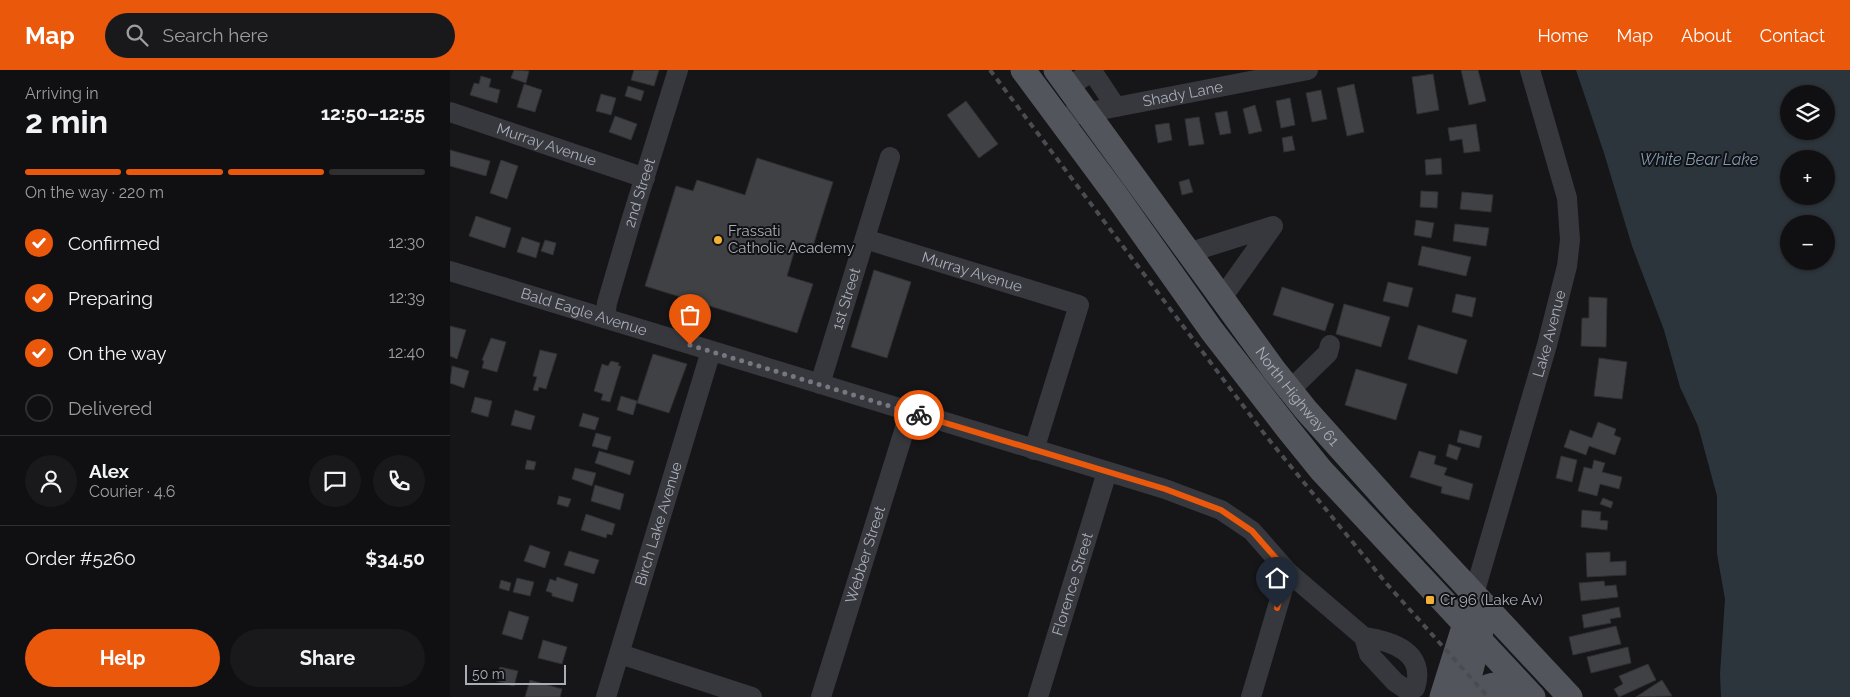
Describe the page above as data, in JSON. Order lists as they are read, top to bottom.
{
  "streets": {
    "main road": ["North Highway 61"],
    "street": [
      "Shady Lane",
      "Murray Avenue",
      "2nd Street",
      "1st Street",
      "Bald Eagle Avenue",
      "Lake Avenue",
      "Birch Lake Avenue",
      "Webber Street",
      "Florence Street"
    ]
  },
  "crossings": [
    ["Shady Lane", "North Highway 61"],
    ["Murray Avenue", "2nd Street"],
    ["Murray Avenue", "1st Street"],
    ["Murray Avenue", "Bald Eagle Avenue"],
    ["2nd Street", "Bald Eagle Avenue"],
    ["1st Street", "Bald Eagle Avenue"],
    ["Bald Eagle Avenue", "Birch Lake Avenue"],
    ["Bald Eagle Avenue", "Webber Street"],
    ["Bald Eagle Avenue", "Florence Street"],
    ["Lake Avenue", "North Highway 61"]
  ],
  "water": ["White Bear Lake"],
  "places": {
    "other": ["Frassati Catholic Academy"],
    "transit": ["Cr 96 (Lake Av)"]
  },
  "scale_bar": "50 m",
  "page": {
    "header": "Map",
    "search": "Search here",
    "nav": [
      "Home",
      "Map",
      "About",
      "Contact"
    ],
    "heading": ["2 min", "Arriving in", "12:50–12:55"],
    "panel": [
      "Alex",
      "Courier · 4.6",
      "Order #5260",
      "$34.50"
    ],
    "map_buttons": ["+", "−"],
    "bar": "On the way · 220 m",
    "list": [
      ["Confirmed", "12:30"],
      ["Preparing", "12:39"],
      ["On the way", "12:40"],
      "Delivered"
    ],
    "buttons": ["Help", "Share"],
    "scale": "50 m"
  }
}
